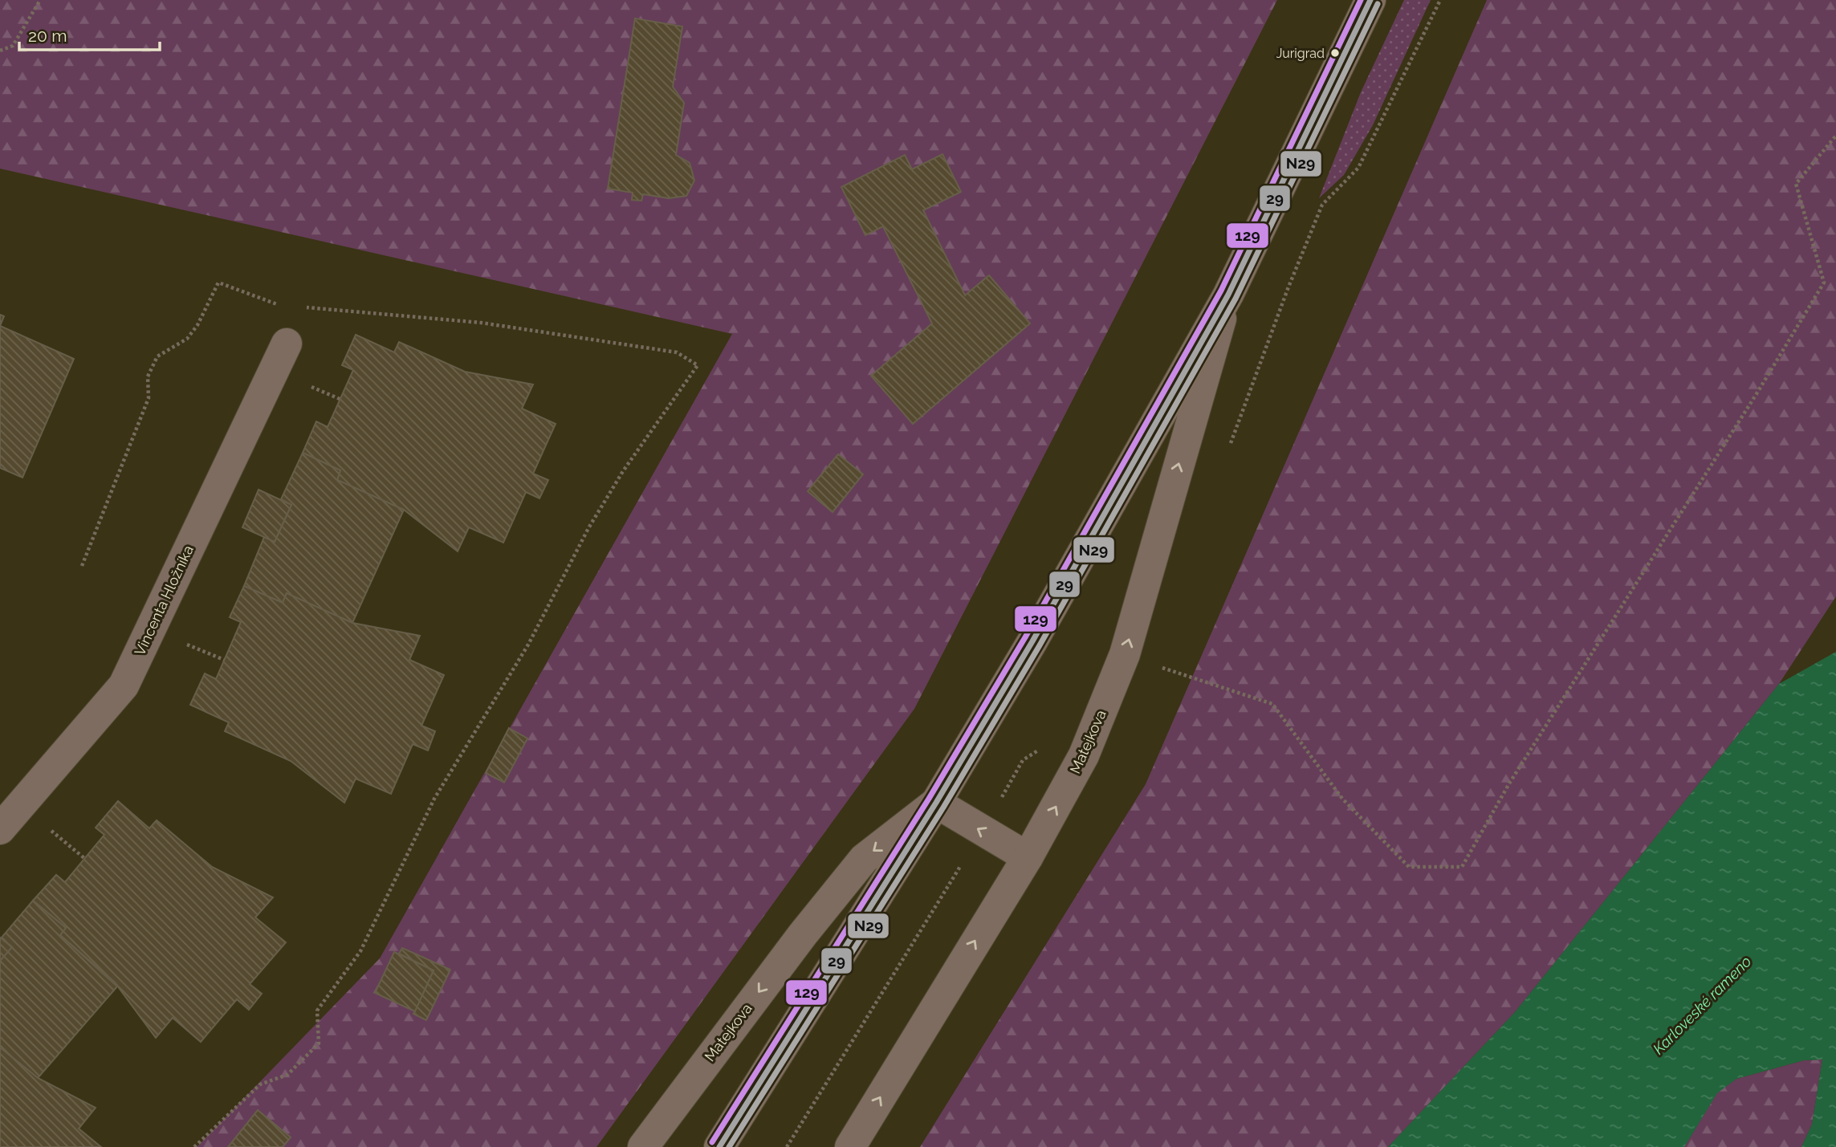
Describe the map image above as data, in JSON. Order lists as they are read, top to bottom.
{
  "streets": {
    "street": ["Vincenta Hložníka", "Matejkova"]
  },
  "water": ["Karloveské rameno"],
  "places": ["Jurigrad"],
  "lines": ["transit line 29", "transit line 129", "transit line N29"],
  "scale_bar": "20 m"
}
